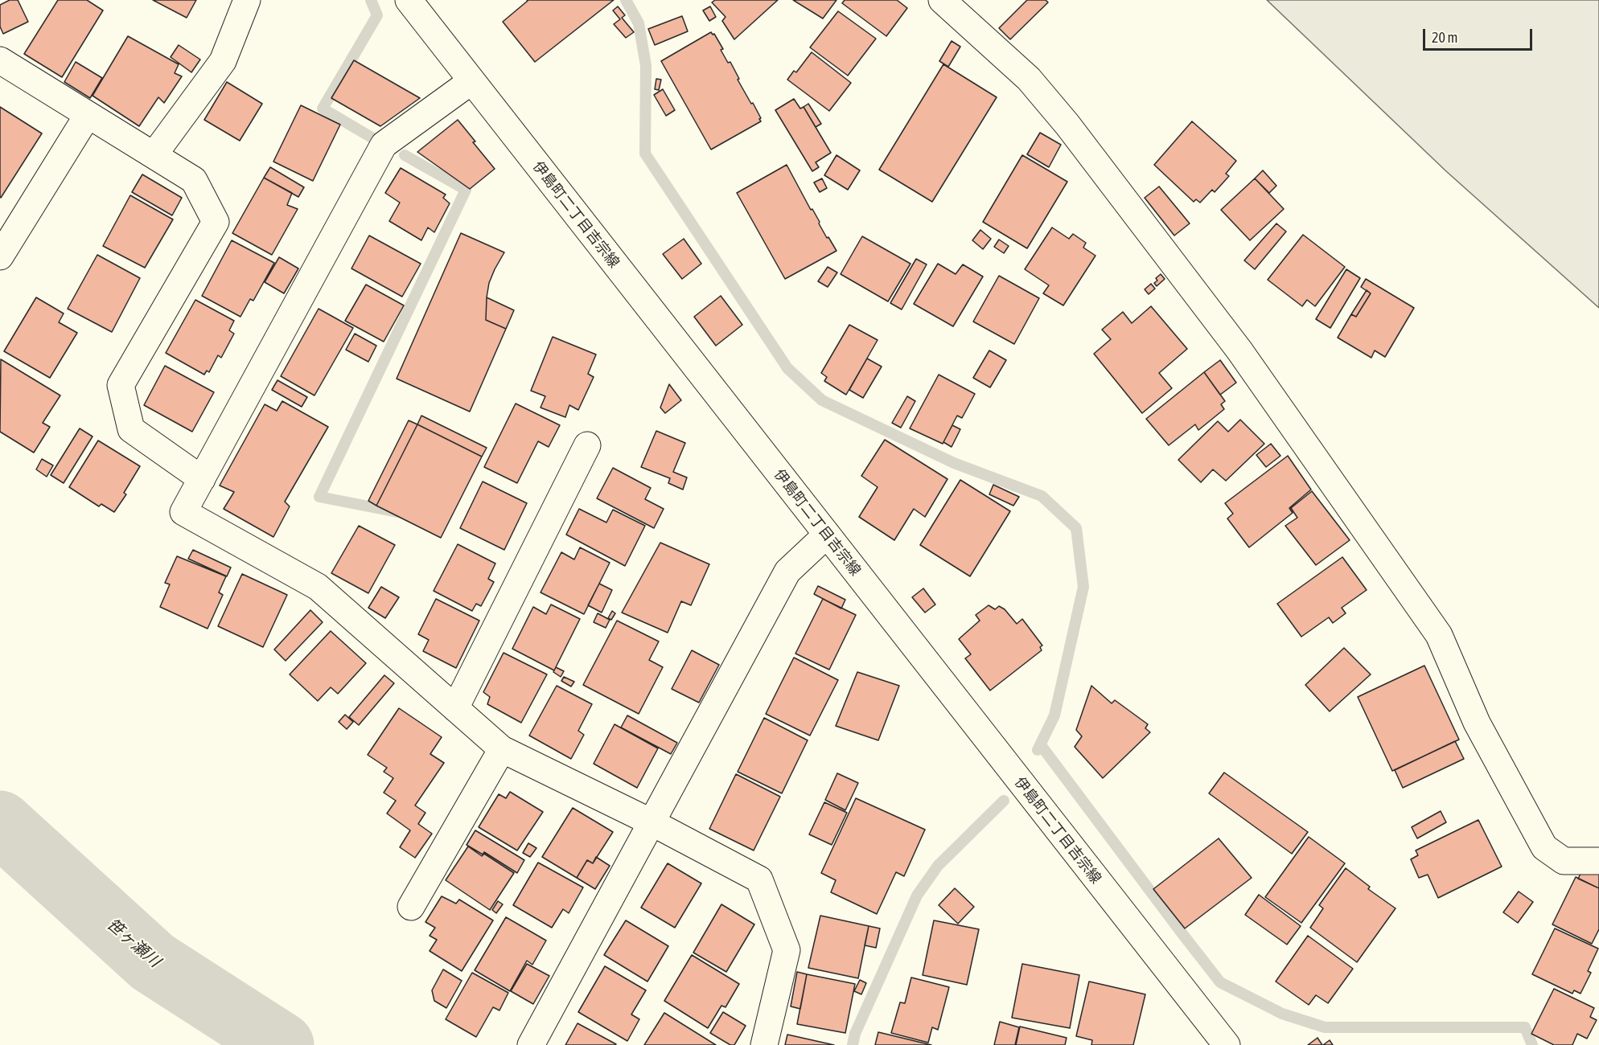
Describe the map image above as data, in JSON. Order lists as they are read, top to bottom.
{
  "streets": {
    "street": ["伊島町二丁目吉宗線"]
  },
  "water": ["笹ヶ瀬川"],
  "scale_bar": "20 m"
}
